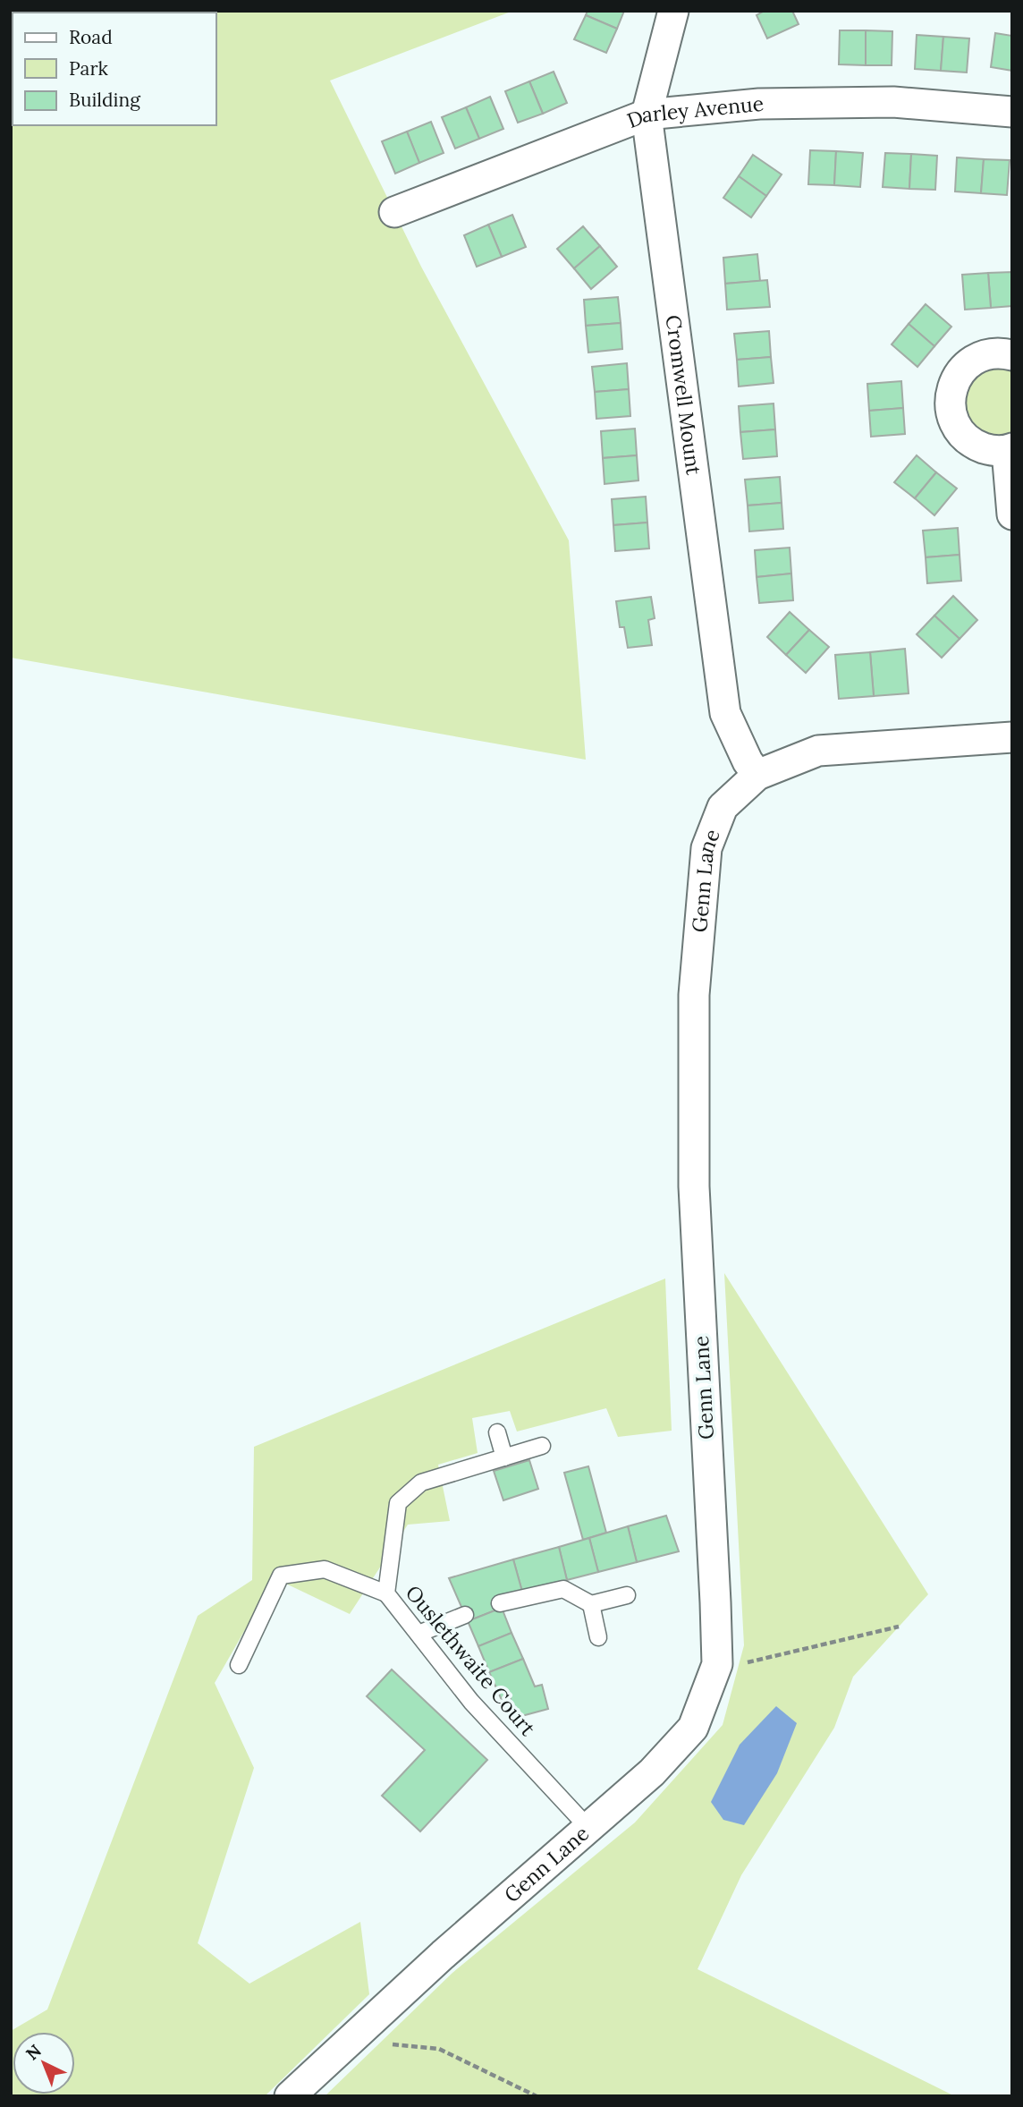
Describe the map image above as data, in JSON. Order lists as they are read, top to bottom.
{
  "streets": {
    "street": ["Darley Avenue", "Cromwell Mount", "Genn Lane"],
    "lane": ["Ouslethwaite Court"]
  },
  "crossings": [
    ["Darley Avenue", "Cromwell Mount"],
    ["Cromwell Mount", "Genn Lane"],
    ["Genn Lane", "Ouslethwaite Court"]
  ],
  "legend": ["Road", "Park", "Building"],
  "north": "top left"
}
